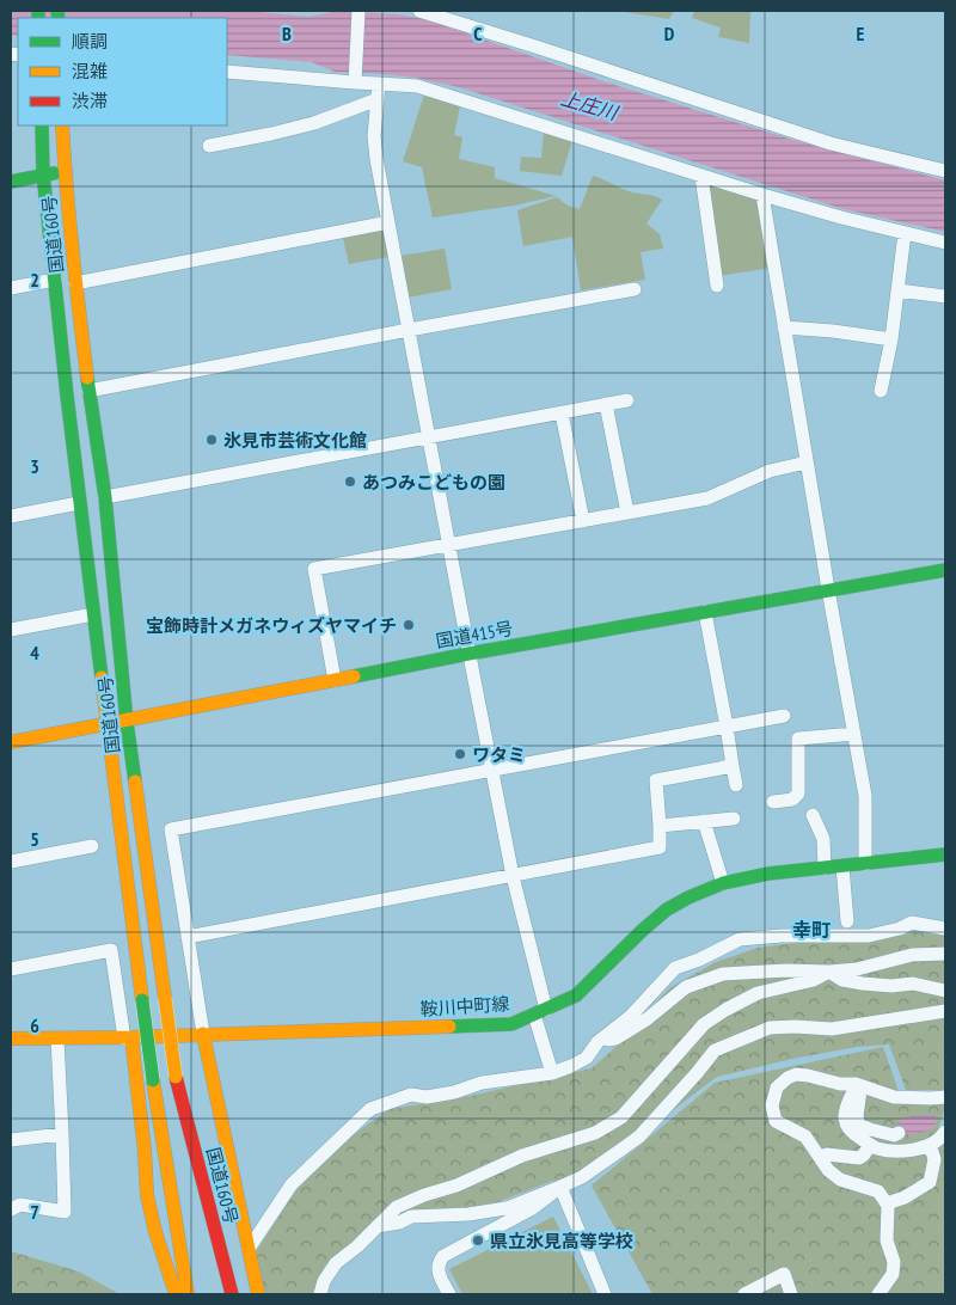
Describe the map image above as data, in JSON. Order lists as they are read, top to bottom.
{
  "streets": {
    "main road": ["国道160号", "国道415号", "鞍川中町線"]
  },
  "crossings": [
    ["国道160号", "国道415号"]
  ],
  "districts": ["幸町"],
  "water": ["上庄川"],
  "places": [
    "氷見市芸術文化館",
    "あつみこどもの園",
    "宝飾時計メガネウィズヤマイチ",
    "ワタミ",
    "県立氷見高等学校"
  ],
  "legend": ["順調", "混雑", "渋滞"],
  "grid": {
    "columns": [
      "B",
      "C",
      "D",
      "E"
    ],
    "rows": [
      "2",
      "3",
      "4",
      "5",
      "6",
      "7"
    ]
  }
}
